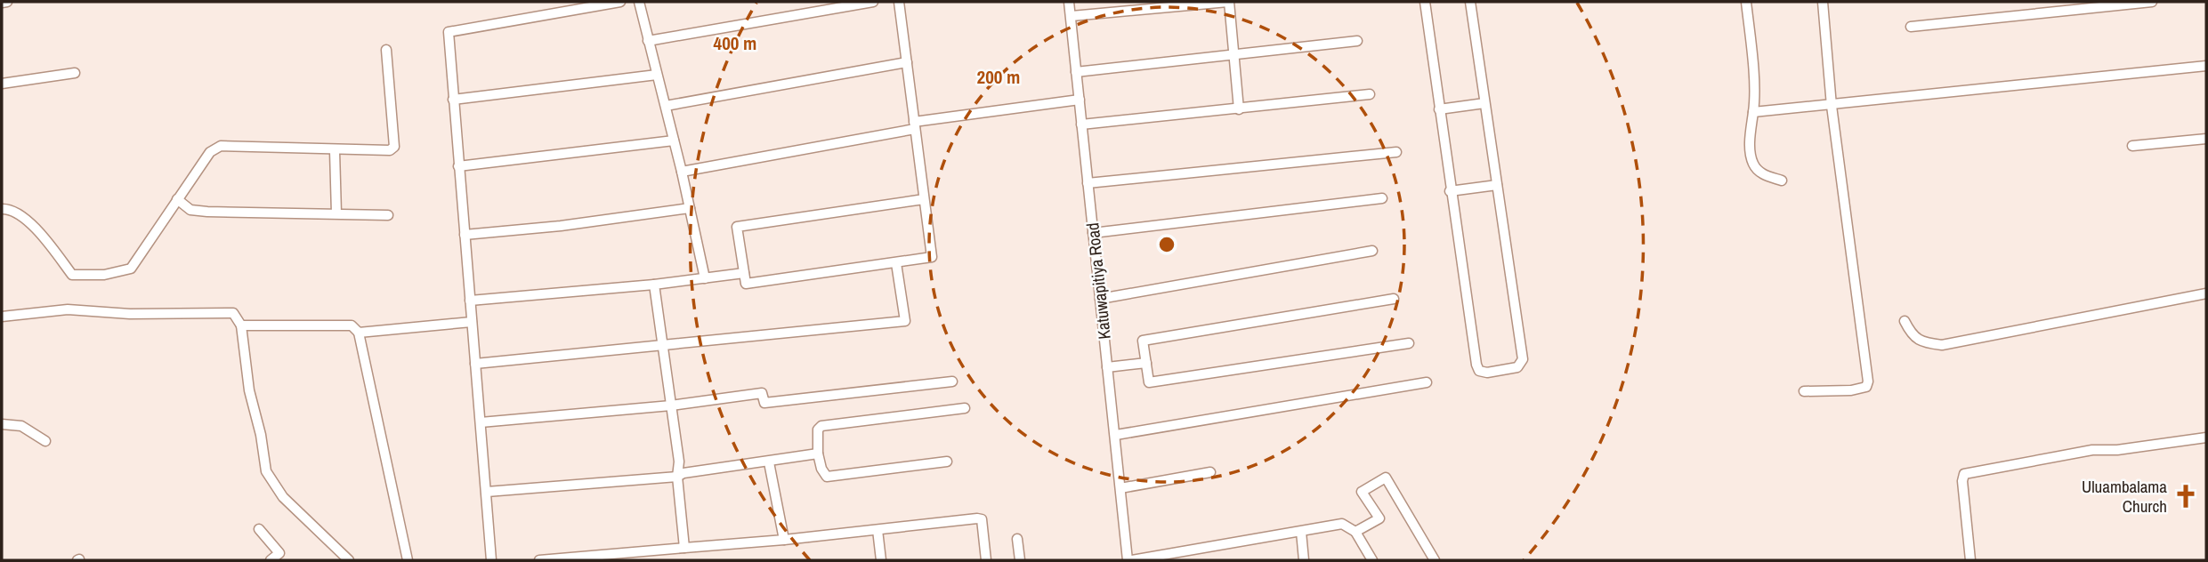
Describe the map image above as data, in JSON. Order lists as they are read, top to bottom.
{
  "streets": {
    "street": ["Katuwapitiya Road"]
  },
  "places": {
    "church": ["Uluambalama Church"]
  },
  "rings": ["400 m", "200 m"]
}
